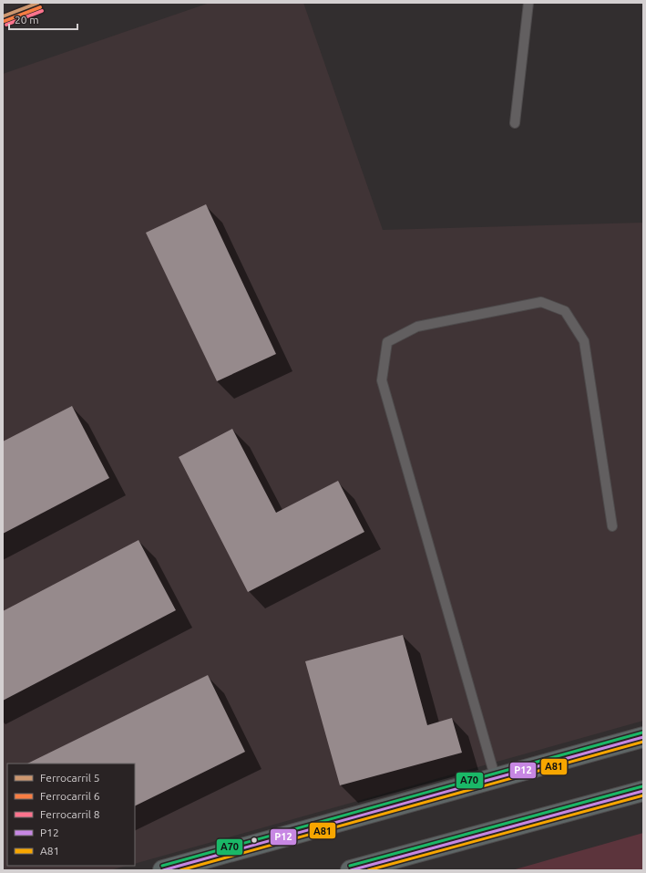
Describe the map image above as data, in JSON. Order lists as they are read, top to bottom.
{
  "lines": [
    "rail line 5",
    "rail line 6",
    "rail line 8",
    "transit line A70",
    "transit line P12",
    "transit line A81"
  ],
  "legend": [
    "Ferrocarril 5",
    "Ferrocarril 6",
    "Ferrocarril 8",
    "P12",
    "A81"
  ],
  "scale_bar": "20 m"
}
